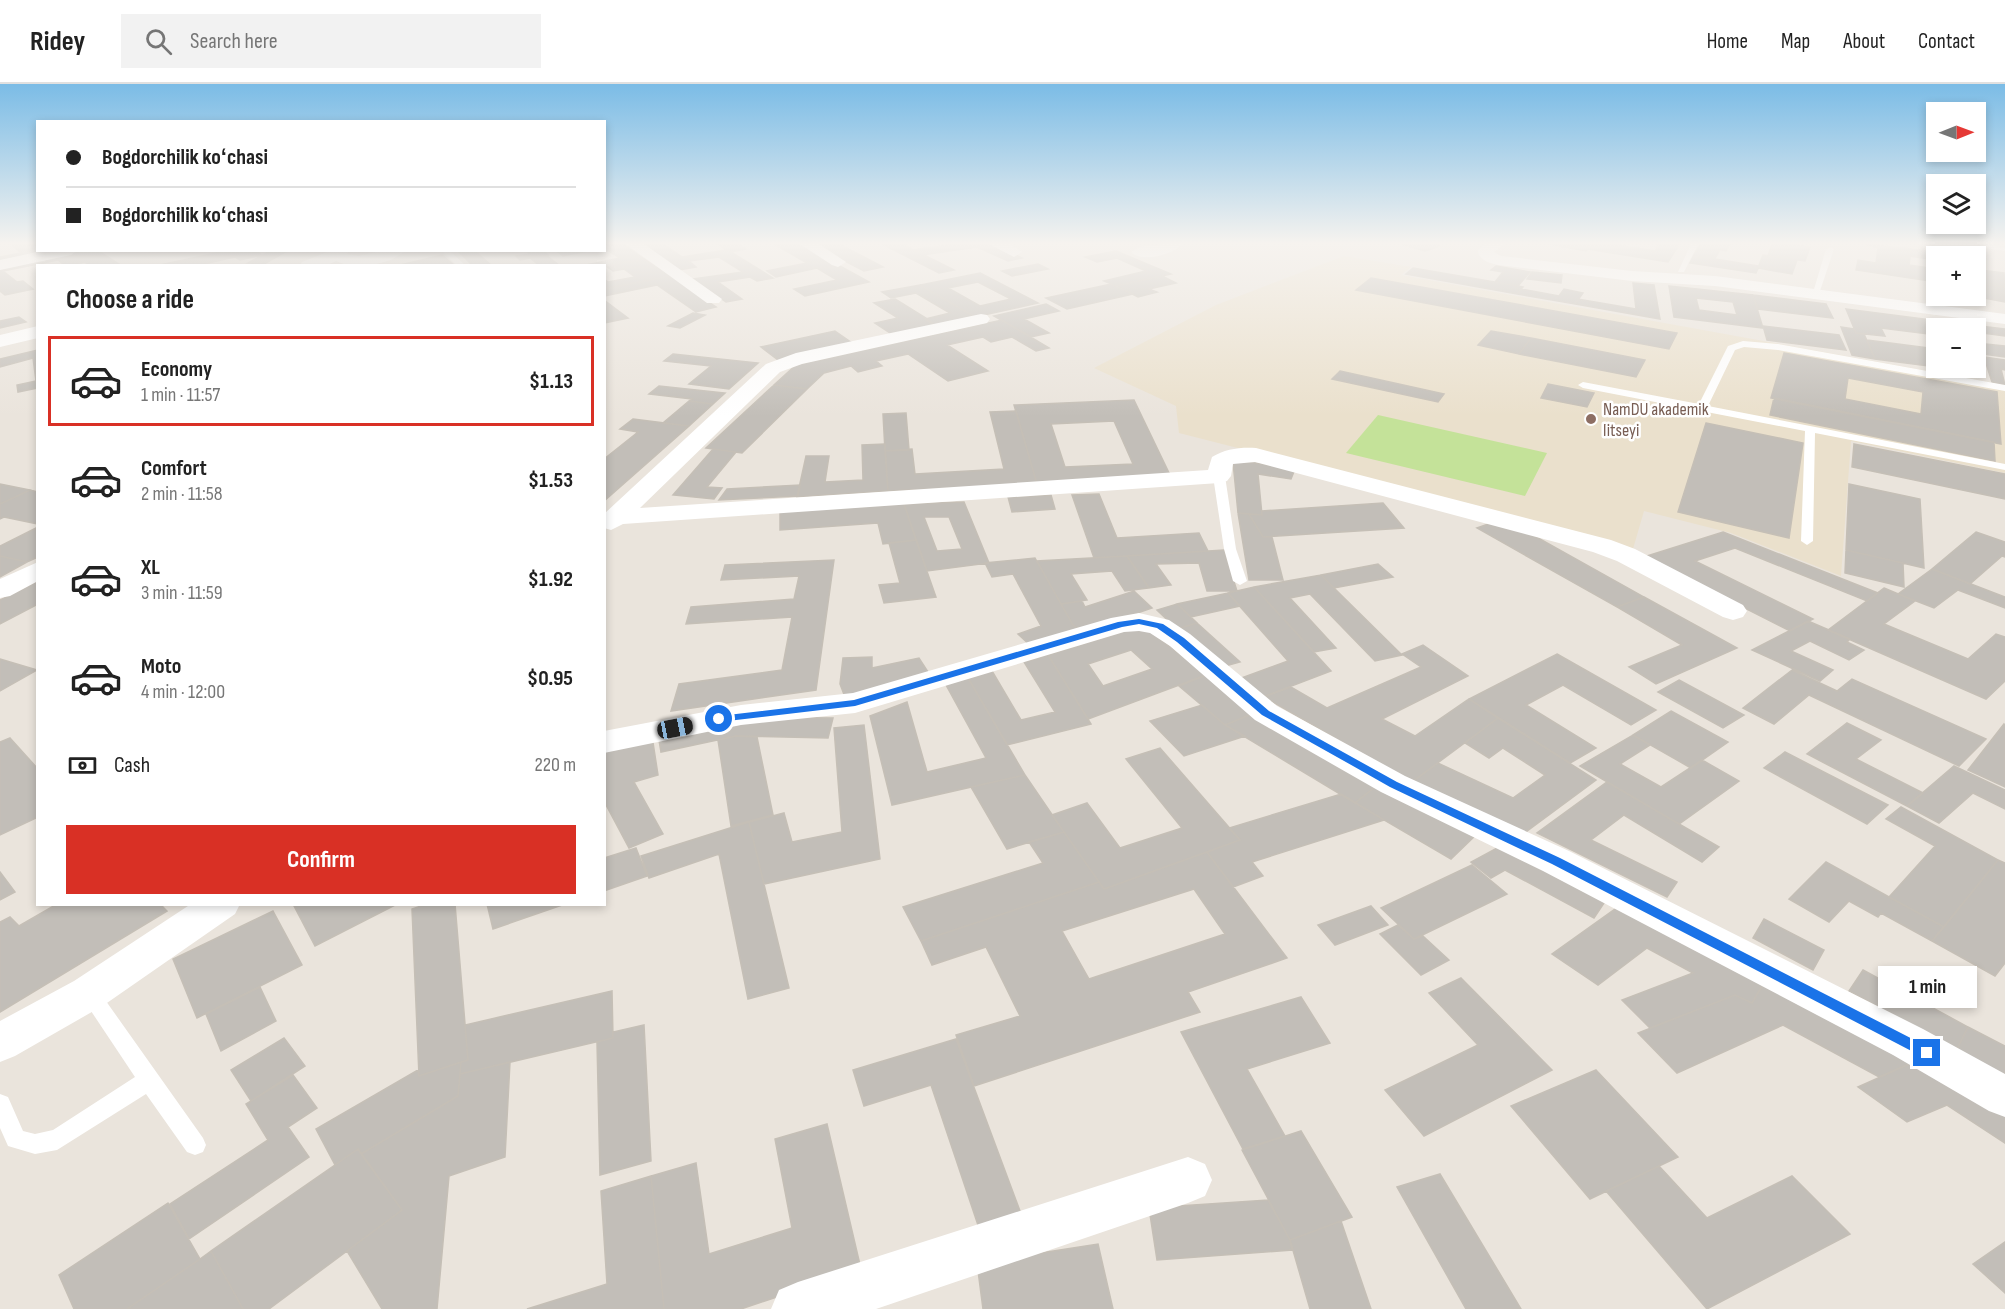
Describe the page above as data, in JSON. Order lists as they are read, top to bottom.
{
  "places": ["NamDU akademik litseyi"],
  "north": "right",
  "page": {
    "header": "Ridey",
    "search": "Search here",
    "nav": [
      "Home",
      "Map",
      "About",
      "Contact"
    ],
    "map_buttons": ["+", "−"],
    "banner": ["Bogdorchilik koʻchasi", "Bogdorchilik koʻchasi"],
    "heading": "Choose a ride",
    "list": [
      {
        "name": "Economy",
        "note": "1 min · 11:57",
        "value": "$1.13"
      },
      {
        "name": "Comfort",
        "note": "2 min · 11:58",
        "value": "$1.53"
      },
      {
        "name": "XL",
        "note": "3 min · 11:59",
        "value": "$1.92"
      },
      {
        "name": "Moto",
        "note": "4 min · 12:00",
        "value": "$0.95"
      }
    ],
    "pay": ["Cash", "220 m"],
    "buttons": "Confirm",
    "bubble": "1 min"
  }
}
